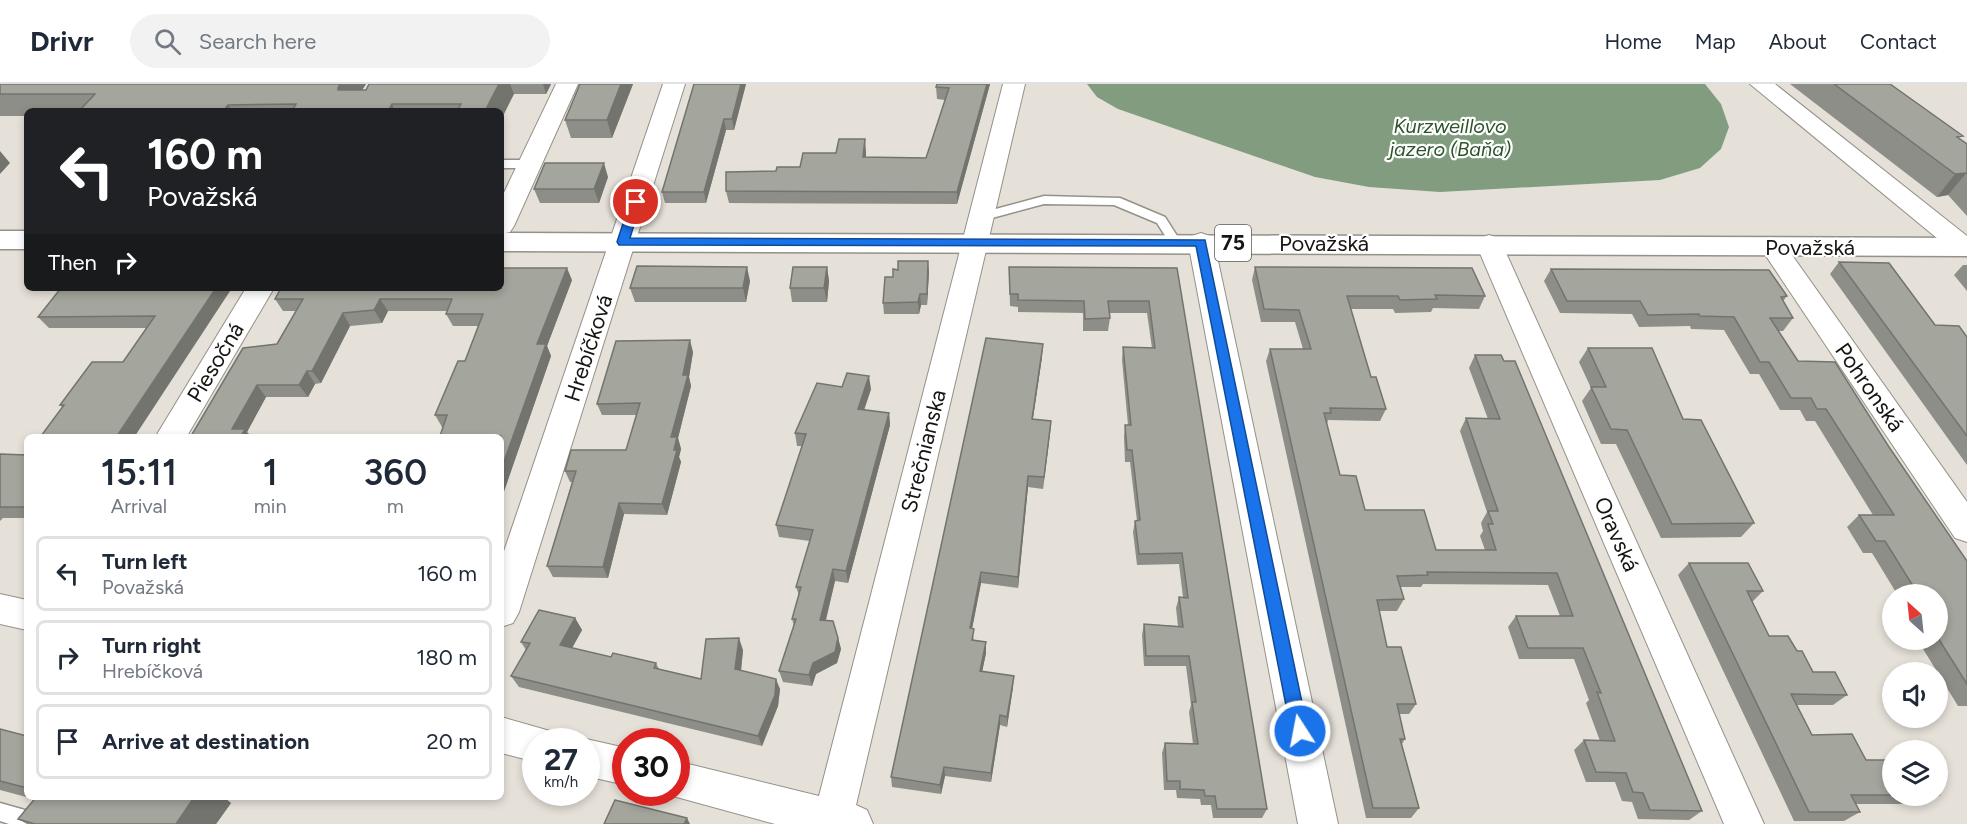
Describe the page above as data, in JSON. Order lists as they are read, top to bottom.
{
  "streets": {
    "main road": ["75", "Považská"],
    "street": [
      "Hrebíčková",
      "Piesočná",
      "Pohronská",
      "Strečnianska",
      "Oravská"
    ]
  },
  "crossings": [
    ["Považská", "Hrebíčková"],
    ["Považská", "Pohronská"],
    ["Považská", "Strečnianska"],
    ["Považská", "Oravská"]
  ],
  "water": ["Kurzweillovo jazero (Baňa)"],
  "north": "top left",
  "page": {
    "header": "Drivr",
    "search": "Search here",
    "nav": [
      "Home",
      "Map",
      "About",
      "Contact"
    ],
    "turn": ["160 m", "Považská"],
    "then": "Then",
    "eta": [
      "15:11",
      "Arrival",
      "1",
      "min",
      "360",
      "m"
    ],
    "list": [
      {
        "name": "Turn left",
        "note": "Považská",
        "value": "160 m"
      },
      {
        "name": "Turn right",
        "note": "Hrebíčková",
        "value": "180 m"
      },
      {
        "name": "Arrive at destination",
        "value": "20 m"
      }
    ],
    "speed": "27 km/h",
    "limit": "30"
  }
}
